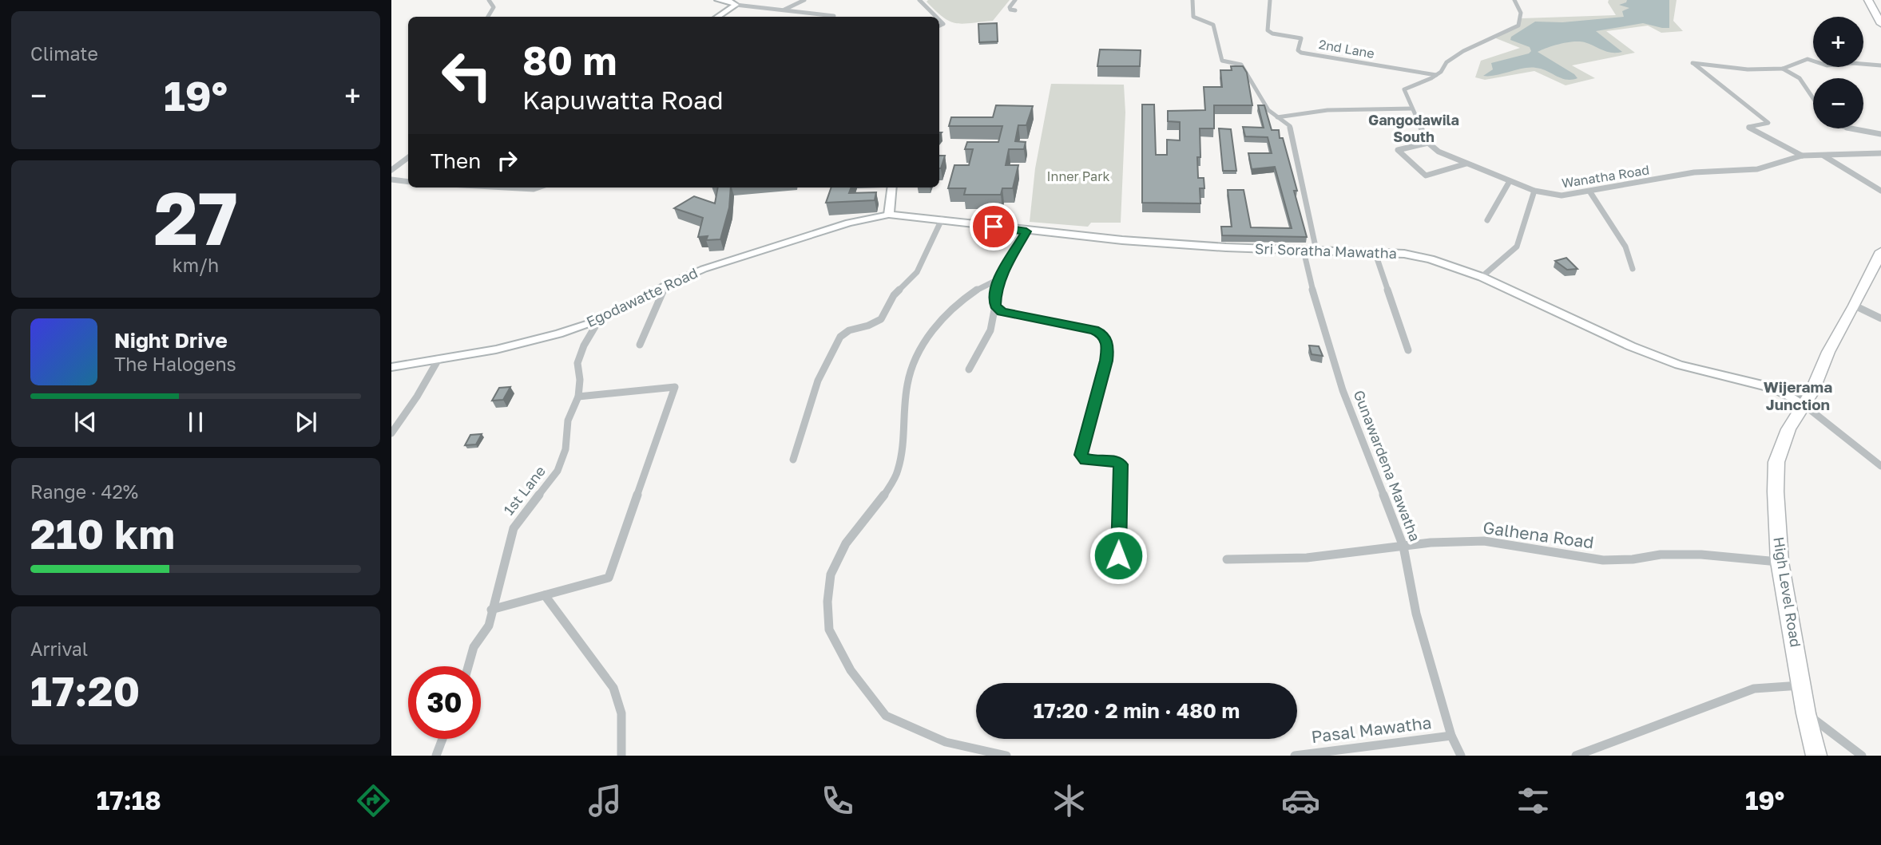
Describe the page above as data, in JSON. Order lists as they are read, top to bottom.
{
  "streets": {
    "highway": ["High Level Road"],
    "main road": ["Sri Soratha Mawatha"],
    "street": [
      "2nd Lane",
      "Wanatha Road",
      "Egodawatte Road",
      "Gunawardena Mawatha",
      "1st Lane",
      "Galhena Road",
      "Pasal Mawatha"
    ]
  },
  "crossings": [
    ["Sri Soratha Mawatha", "Egodawatte Road"],
    ["Sri Soratha Mawatha", "Gunawardena Mawatha"],
    ["Sri Soratha Mawatha", "High Level Road"],
    ["Egodawatte Road", "1st Lane"],
    ["Gunawardena Mawatha", "Galhena Road"],
    ["Gunawardena Mawatha", "Pasal Mawatha"],
    ["Galhena Road", "High Level Road"]
  ],
  "districts": ["Gangodawila South", "Wijerama Junction"],
  "parks": ["Inner Park"],
  "page": {
    "tile": [
      "Climate",
      ["27", "km/h"],
      ["Range · 42%", "210 km"],
      ["Arrival", "17:20"]
    ],
    "map_buttons": ["+", "−"],
    "turn": ["80 m", "Kapuwatta Road"],
    "heat": ["−", "19°", "+"],
    "then": "Then",
    "song": ["Night Drive", "The Halogens"],
    "limit": "30",
    "trip": "17:20 · 2 min · 480 m",
    "tabs": ["17:18", "19°"]
  }
}
